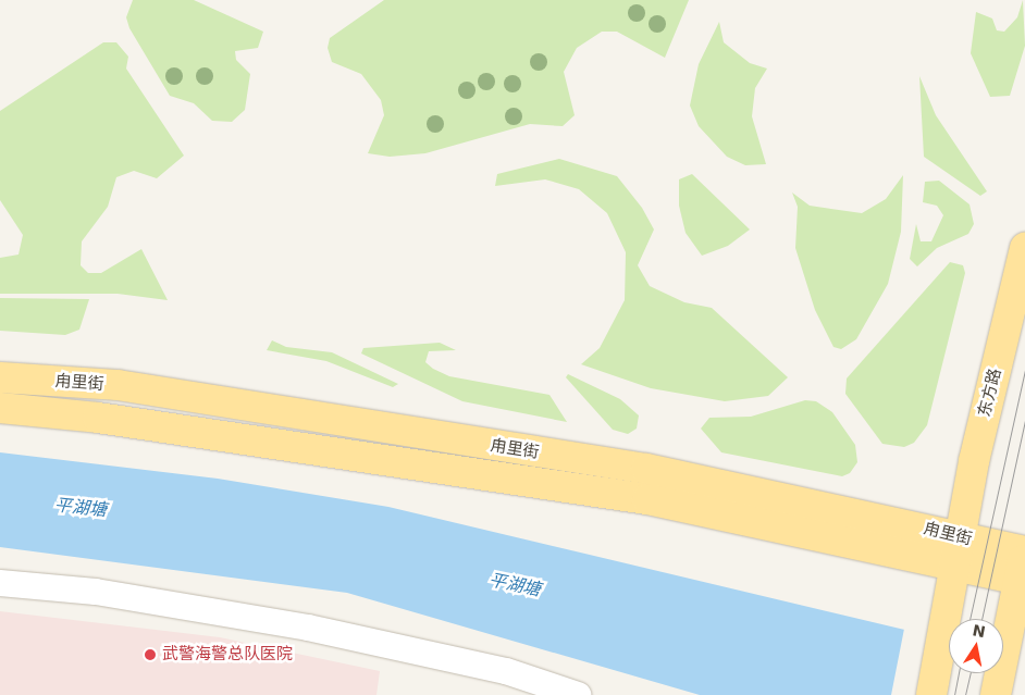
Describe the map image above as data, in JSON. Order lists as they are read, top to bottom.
{
  "streets": {
    "main road": ["甪里街", "东方路"]
  },
  "crossings": [
    ["甪里街", "东方路"]
  ],
  "water": ["平湖塘"],
  "places": ["武警海警总队医院"],
  "north": "top"
}
